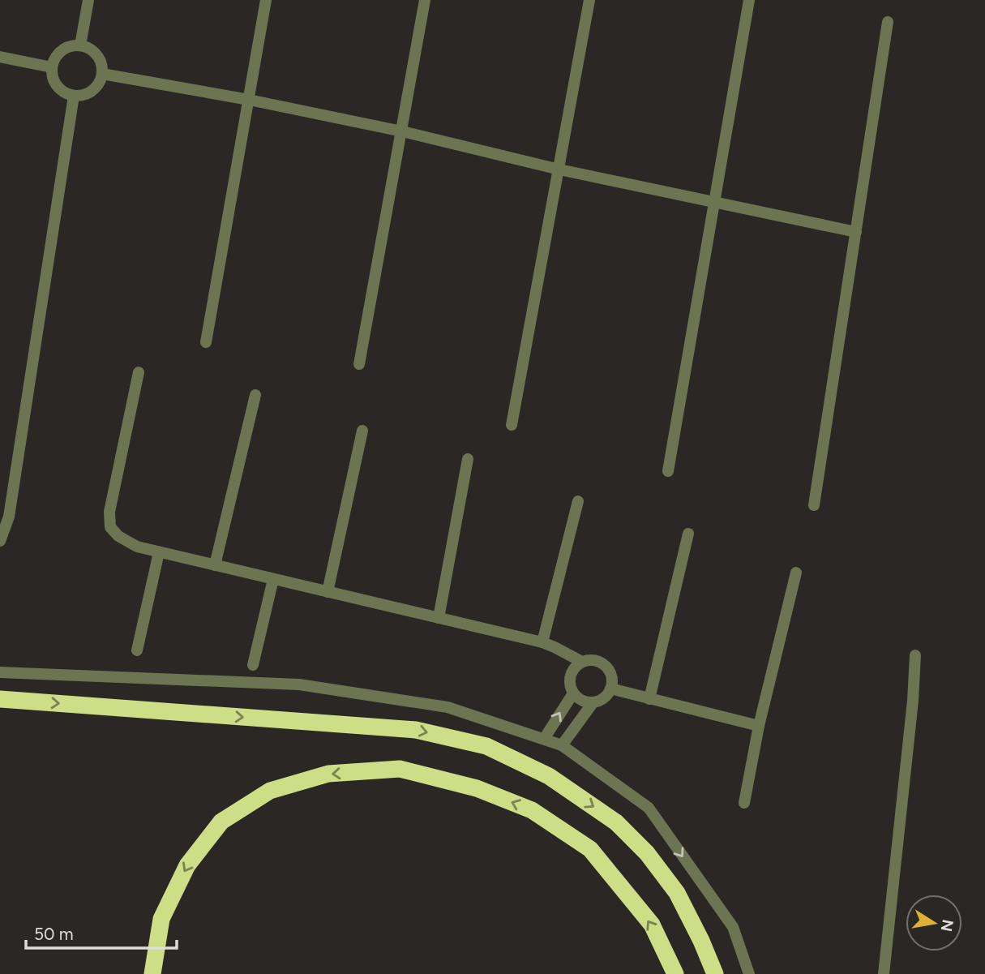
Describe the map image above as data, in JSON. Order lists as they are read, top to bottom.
{
  "scale_bar": "50 m",
  "north": "right"
}
